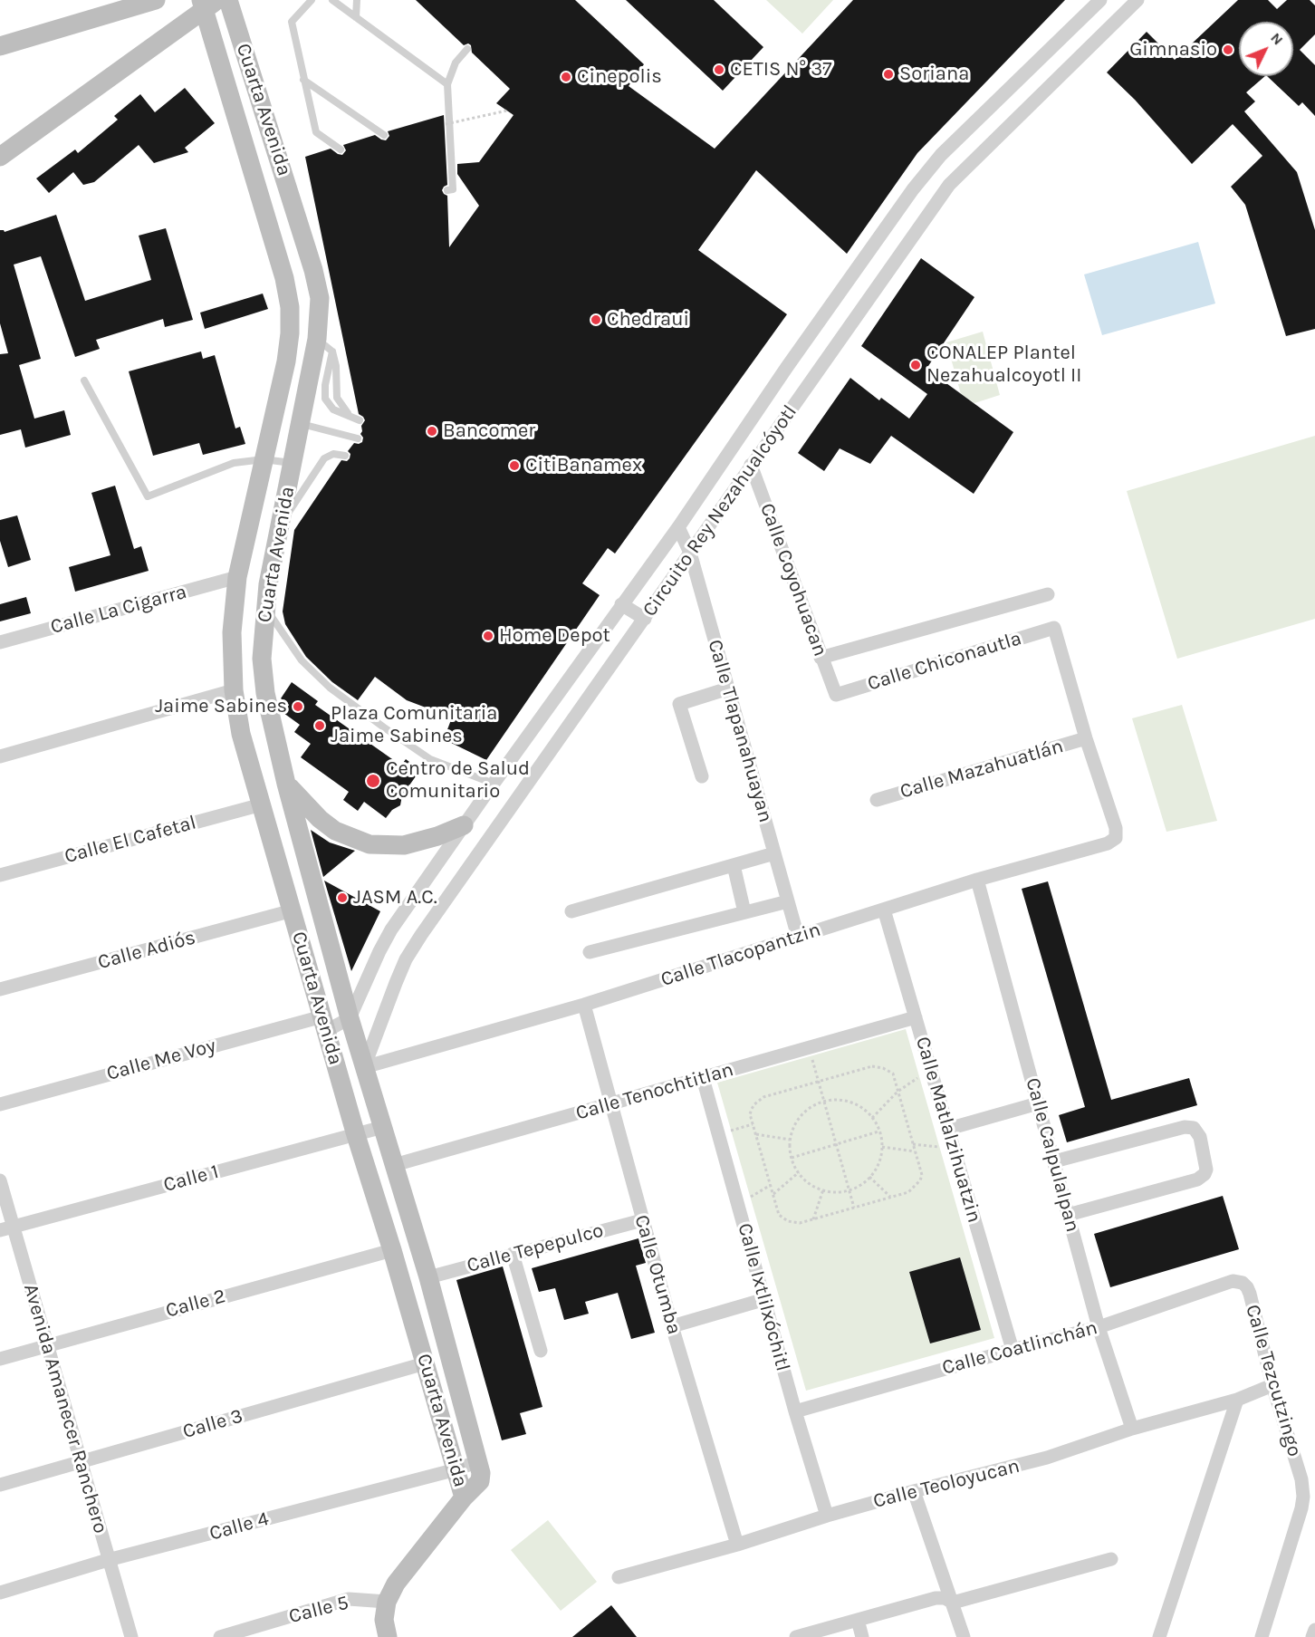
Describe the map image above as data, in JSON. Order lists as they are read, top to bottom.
{
  "streets": {
    "main road": ["Cuarta Avenida"],
    "street": [
      "Circuito Rey Nezahualcóyotl",
      "Calle Coyohuacan",
      "Calle La Cigarra",
      "Calle Chiconautla",
      "Calle Tlapanahuayan",
      "Calle Mazahuatlán",
      "Calle El Cafetal",
      "Calle Adiós",
      "Calle Tlacopantzin",
      "Calle Me Voy",
      "Calle Tenochtitlan",
      "Calle Matlalzihuatzin",
      "Calle Calpulalpan",
      "Calle 1",
      "Calle Tepepulco",
      "Calle Otumba",
      "Calle Ixtlilxóchitl",
      "Calle 2",
      "Calle Coatlinchán",
      "Calle Tezcutzingo",
      "Avenida Amanecer Ranchero",
      "Calle 3",
      "Calle Teoloyucan",
      "Calle 4",
      "Calle 5"
    ]
  },
  "crossings": [
    ["Cuarta Avenida", "Circuito Rey Nezahualcóyotl"],
    ["Cuarta Avenida", "Calle La Cigarra"],
    ["Cuarta Avenida", "Calle El Cafetal"],
    ["Cuarta Avenida", "Calle Adiós"],
    ["Cuarta Avenida", "Calle Tlacopantzin"],
    ["Cuarta Avenida", "Calle Me Voy"],
    ["Cuarta Avenida", "Calle Tenochtitlan"],
    ["Cuarta Avenida", "Calle 1"],
    ["Cuarta Avenida", "Calle Tepepulco"],
    ["Cuarta Avenida", "Calle 2"],
    ["Cuarta Avenida", "Calle 3"],
    ["Cuarta Avenida", "Calle 4"],
    ["Circuito Rey Nezahualcóyotl", "Calle Coyohuacan"],
    ["Circuito Rey Nezahualcóyotl", "Calle Tlapanahuayan"],
    ["Circuito Rey Nezahualcóyotl", "Calle Tlacopantzin"],
    ["Calle Coyohuacan", "Calle Chiconautla"],
    ["Calle Chiconautla", "Calle Mazahuatlán"],
    ["Calle Chiconautla", "Calle Tlacopantzin"],
    ["Calle Tlapanahuayan", "Calle Tlacopantzin"],
    ["Calle Mazahuatlán", "Calle Tlacopantzin"],
    ["Calle Tlacopantzin", "Calle Matlalzihuatzin"],
    ["Calle Tlacopantzin", "Calle Calpulalpan"],
    ["Calle Tlacopantzin", "Calle Otumba"],
    ["Calle Tenochtitlan", "Calle Matlalzihuatzin"],
    ["Calle Tenochtitlan", "Calle Otumba"],
    ["Calle Tenochtitlan", "Calle Ixtlilxóchitl"],
    ["Calle Matlalzihuatzin", "Calle Coatlinchán"],
    ["Calle Calpulalpan", "Calle Coatlinchán"],
    ["Calle Calpulalpan", "Calle Teoloyucan"],
    ["Calle 1", "Avenida Amanecer Ranchero"],
    ["Calle Tepepulco", "Calle Otumba"],
    ["Calle Otumba", "Calle Teoloyucan"],
    ["Calle Ixtlilxóchitl", "Calle Coatlinchán"],
    ["Calle Ixtlilxóchitl", "Calle Teoloyucan"],
    ["Calle 2", "Avenida Amanecer Ranchero"],
    ["Calle Coatlinchán", "Calle Tezcutzingo"],
    ["Calle Tezcutzingo", "Calle Teoloyucan"],
    ["Avenida Amanecer Ranchero", "Calle 3"],
    ["Avenida Amanecer Ranchero", "Calle 4"]
  ],
  "places": [
    "Gimnasio",
    "CETIS N° 37",
    "Soriana",
    "Cinepolis",
    "Chedraui",
    "CONALEP Plantel Nezahualcoyotl II",
    "Bancomer",
    "CitiBanamex",
    "Home Depot",
    "Jaime Sabines",
    "Plaza Comunitaria Jaime Sabines",
    "Centro de Salud Comunitario",
    "JASM A.C."
  ],
  "north": "top right"
}
